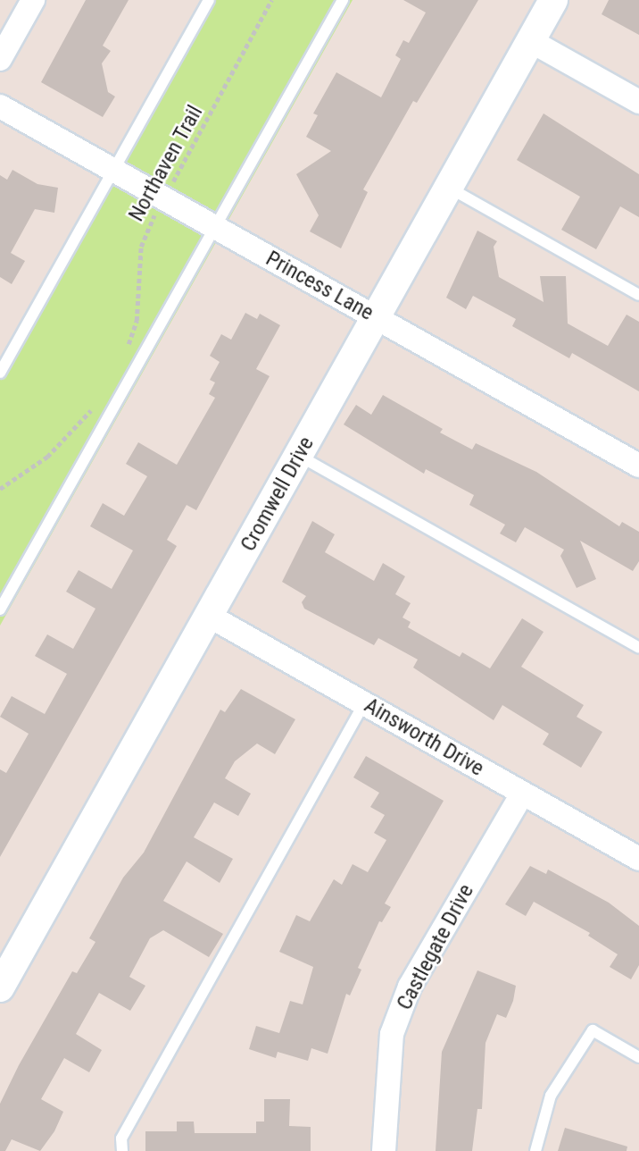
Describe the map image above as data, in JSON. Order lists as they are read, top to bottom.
{
  "streets": {
    "street": [
      "Princess Lane",
      "Cromwell Drive",
      "Ainsworth Drive",
      "Castlegate Drive"
    ],
    "path": ["Northaven Trail"]
  },
  "crossings": [
    ["Northaven Trail", "Princess Lane"],
    ["Princess Lane", "Cromwell Drive"],
    ["Cromwell Drive", "Ainsworth Drive"],
    ["Ainsworth Drive", "Castlegate Drive"]
  ]
}
